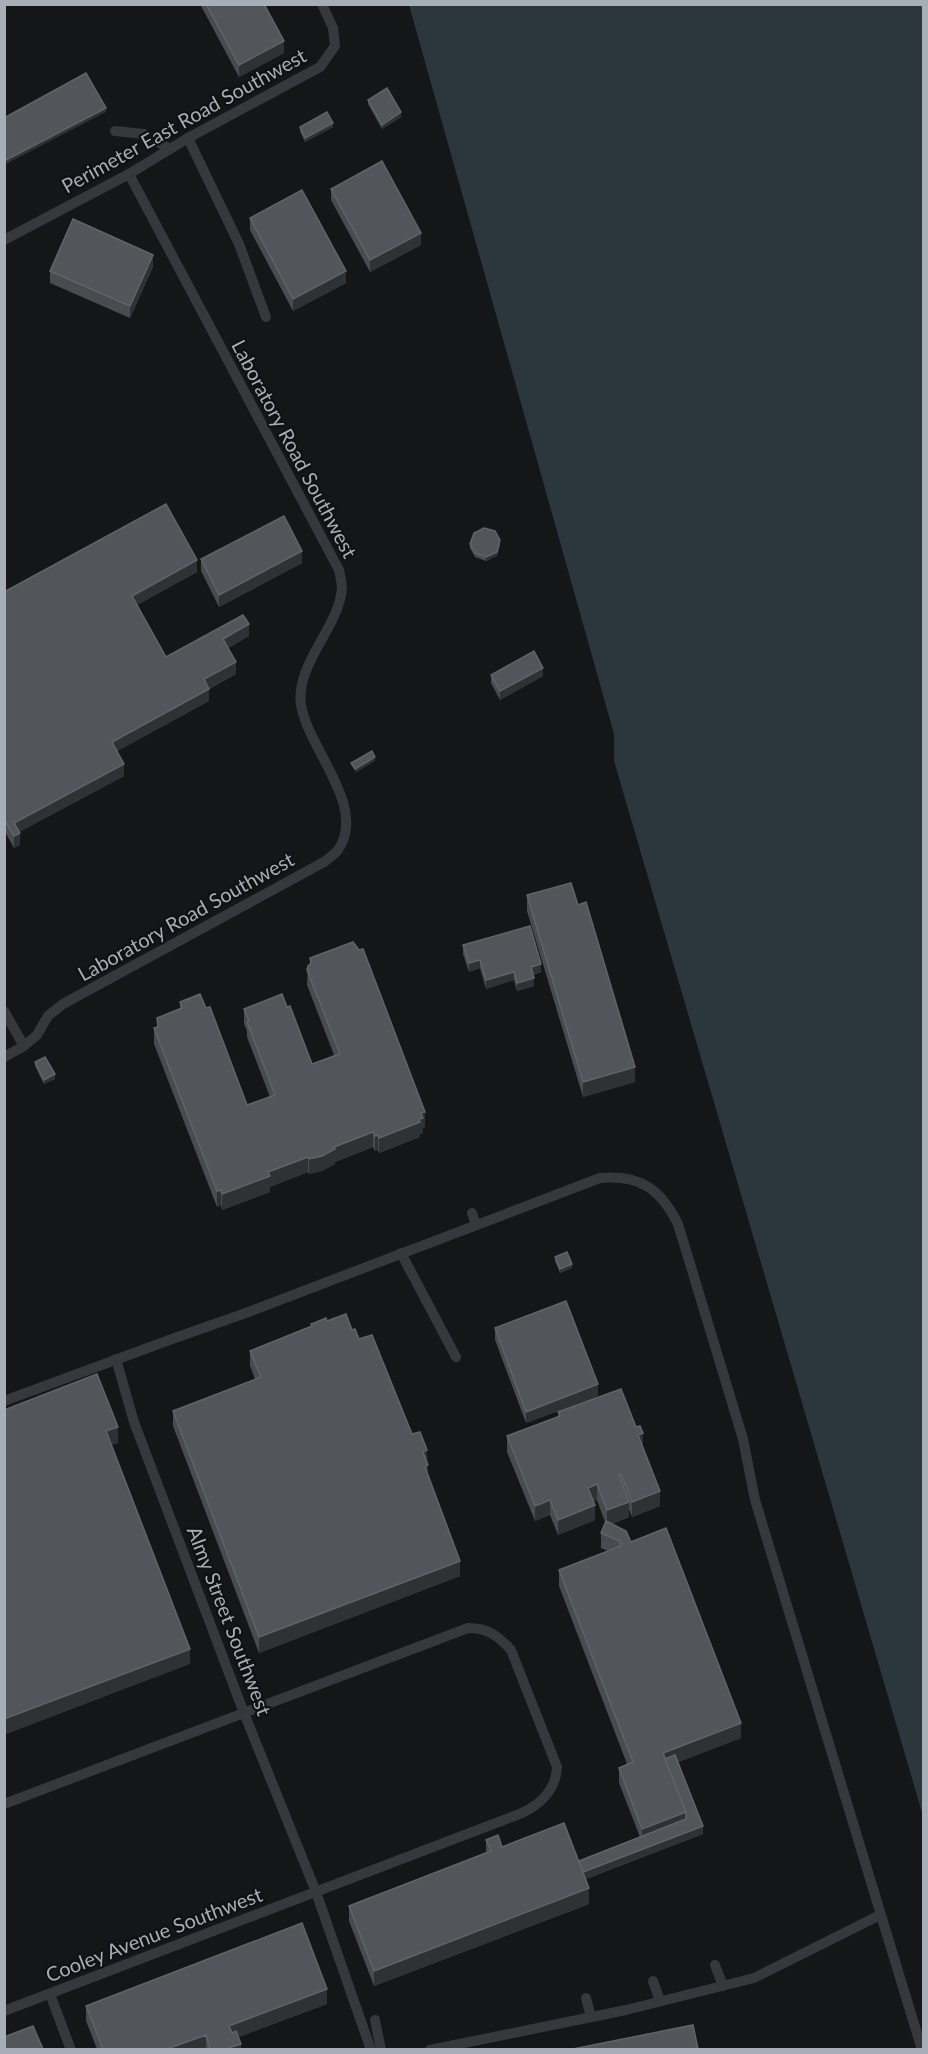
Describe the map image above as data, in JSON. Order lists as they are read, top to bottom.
{
  "streets": {
    "lane": [
      "Perimeter East Road Southwest",
      "Laboratory Road Southwest",
      "Almy Street Southwest",
      "Cooley Avenue Southwest"
    ]
  },
  "crossings": [
    ["Perimeter East Road Southwest", "Laboratory Road Southwest"],
    ["Almy Street Southwest", "Cooley Avenue Southwest"]
  ]
}
